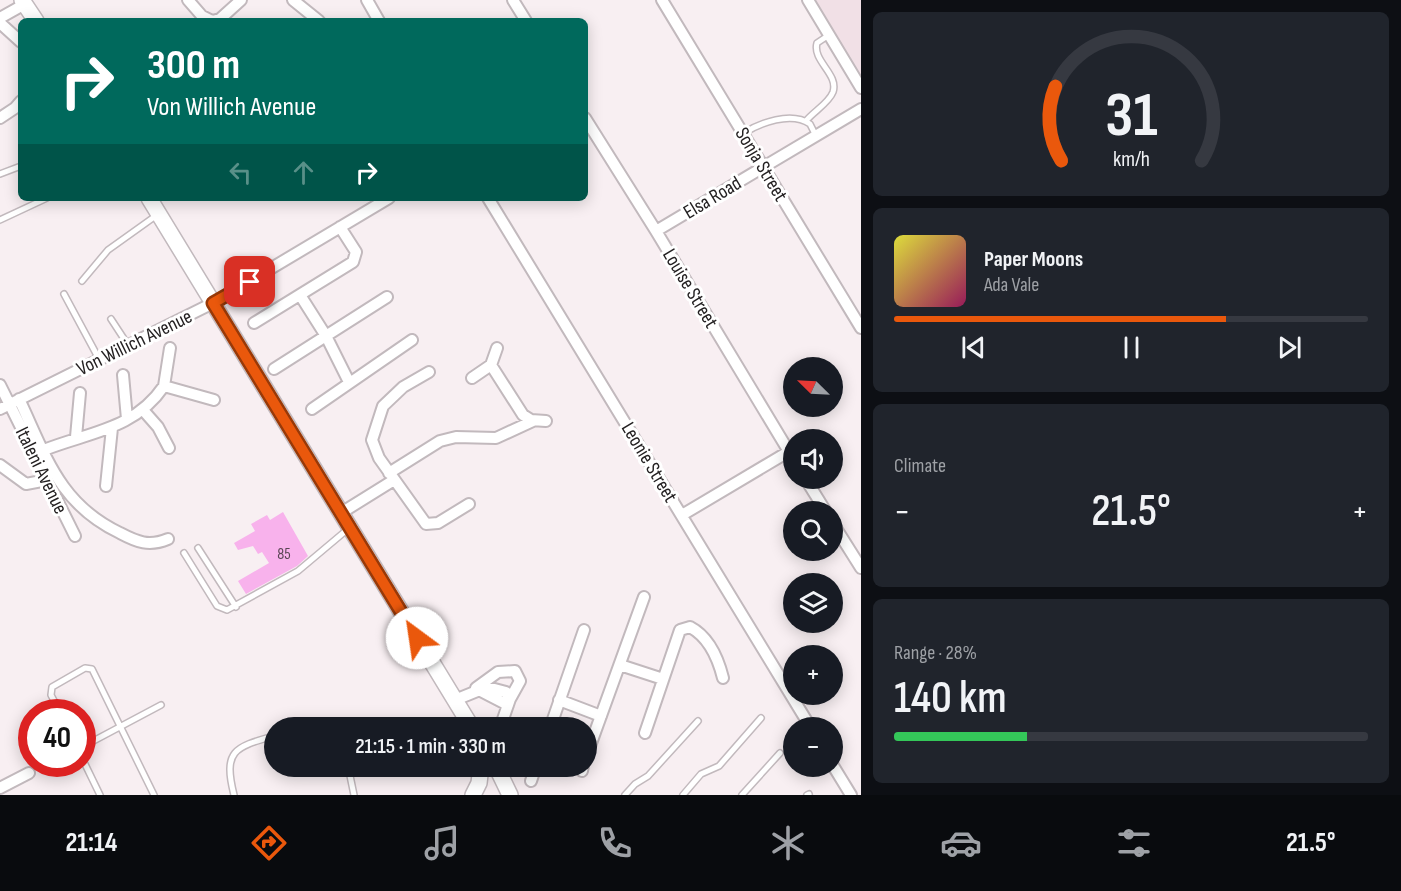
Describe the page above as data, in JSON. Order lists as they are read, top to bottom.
{
  "streets": {
    "street": [
      "Sonja Street",
      "Elsa Road",
      "Louise Street",
      "Von Willich Avenue",
      "Leonie Street",
      "Italeni Avenue"
    ]
  },
  "crossings": [
    ["Sonja Street", "Elsa Road"],
    ["Elsa Road", "Louise Street"],
    ["Von Willich Avenue", "Italeni Avenue"]
  ],
  "house_numbers": ["85"],
  "north": "top left",
  "page": {
    "turn": ["300 m", "Von Willich Avenue"],
    "song": ["Paper Moons", "Ada Vale"],
    "map_buttons": ["+", "−"],
    "tile": [
      "Climate",
      ["Range · 28%", "140 km"]
    ],
    "heat": ["−", "21.5°", "+"],
    "limit": "40",
    "trip": "21:15 · 1 min · 330 m",
    "tabs": ["21:14", "21.5°"],
    "gauge": ["31", "km/h"]
  }
}
